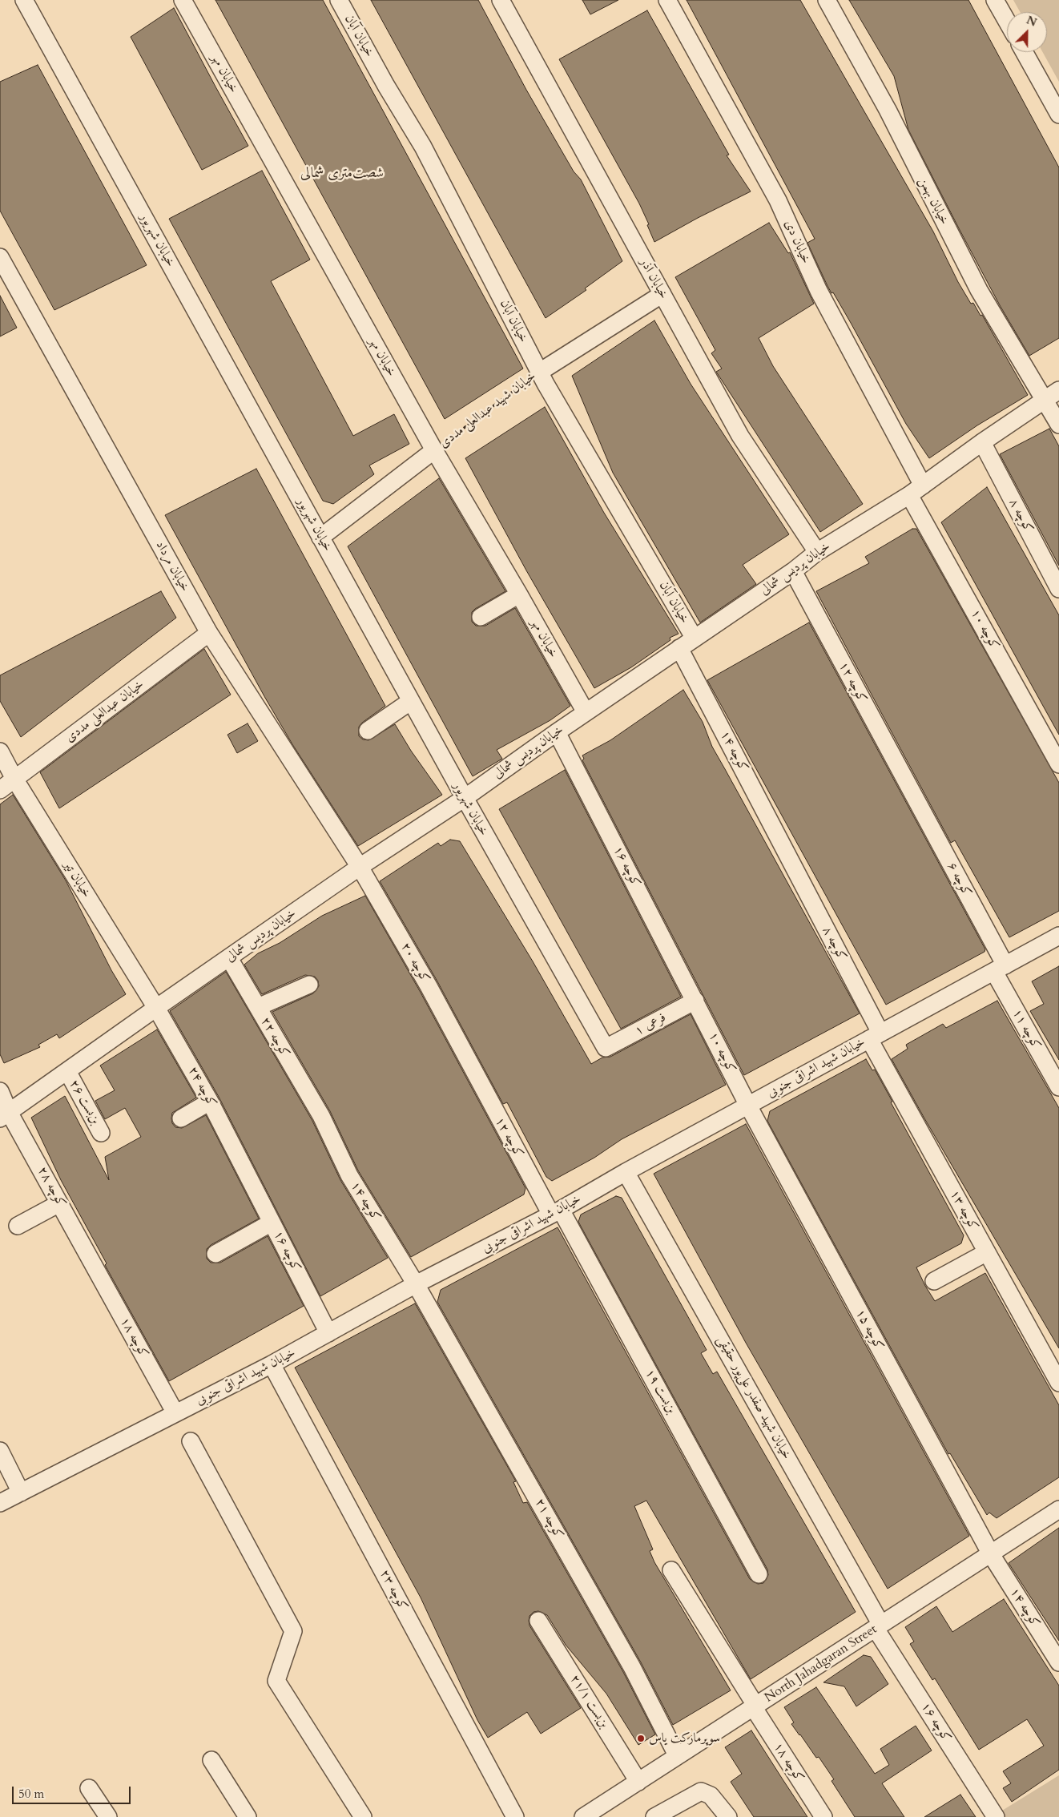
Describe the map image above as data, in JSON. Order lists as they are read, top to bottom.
{
  "streets": {
    "street": [
      "خیابان آبان",
      "خیابان مهر",
      "خیابان بهمن",
      "خیابان شهریور",
      "خیابان دی",
      "خیابان آذر",
      "خیابان شهید عبدالعلی مددی",
      "کوچه ۸",
      "خیابان مرداد",
      "خیابان پردیس شمالی",
      "کوچه ۱۰",
      "کوچه ۱۲",
      "خیابان عبدالعلی مددی",
      "کوچه ۱۴",
      "کوچه ۱۶",
      "خیابان تیر",
      "کوچه ۶",
      "کوچه ۲۰",
      "فرعی ۱",
      "کوچه ۱۱",
      "کوچه ۲۲",
      "خیابان شهید اشراقی جنوبی",
      "کوچه ۲۴",
      "بن‌بست ۲۶",
      "کوچه ۲۸",
      "کوچه ۱۳",
      "کوچه ۱۵",
      "کوچه ۱۸",
      "بن‌بست ۱۹",
      "خیابان شهید صفدر علی‌پور حقیقی",
      "کوچه ۲۱",
      "کوچه ۲۳",
      "North Jahadgaran Street",
      "بن‌بست ۲۱/۱"
    ]
  },
  "crossings": [
    ["خیابان آبان", "خیابان شهید عبدالعلی مددی"],
    ["خیابان آبان", "خیابان پردیس شمالی"],
    ["خیابان مهر", "خیابان شهید عبدالعلی مددی"],
    ["خیابان مهر", "خیابان پردیس شمالی"],
    ["خیابان بهمن", "خیابان پردیس شمالی"],
    ["خیابان شهریور", "خیابان شهید عبدالعلی مددی"],
    ["خیابان شهریور", "خیابان پردیس شمالی"],
    ["خیابان شهریور", "فرعی ۱"],
    ["خیابان دی", "خیابان پردیس شمالی"],
    ["خیابان دی", "کوچه ۱۰"],
    ["خیابان آذر", "خیابان شهید عبدالعلی مددی"],
    ["خیابان آذر", "خیابان پردیس شمالی"],
    ["کوچه ۸", "خیابان پردیس شمالی"],
    ["کوچه ۸", "کوچه ۱۴"],
    ["کوچه ۸", "خیابان شهید اشراقی جنوبی"],
    ["کوچه ۸", "کوچه ۱۳"],
    ["خیابان مرداد", "خیابان پردیس شمالی"],
    ["خیابان مرداد", "خیابان عبدالعلی مددی"],
    ["خیابان مرداد", "کوچه ۲۰"],
    ["خیابان پردیس شمالی", "کوچه ۱۰"],
    ["خیابان پردیس شمالی", "کوچه ۱۲"],
    ["خیابان پردیس شمالی", "کوچه ۱۴"],
    ["خیابان پردیس شمالی", "کوچه ۱۶"],
    ["خیابان پردیس شمالی", "خیابان تیر"],
    ["خیابان پردیس شمالی", "کوچه ۲۰"],
    ["خیابان پردیس شمالی", "کوچه ۲۲"],
    ["خیابان پردیس شمالی", "کوچه ۲۴"],
    ["خیابان پردیس شمالی", "بن‌بست ۲۶"],
    ["خیابان پردیس شمالی", "کوچه ۲۸"],
    ["کوچه ۱۰", "کوچه ۱۶"],
    ["کوچه ۱۰", "فرعی ۱"],
    ["کوچه ۱۰", "خیابان شهید اشراقی جنوبی"],
    ["کوچه ۱۰", "کوچه ۱۵"],
    ["کوچه ۱۲", "کوچه ۶"],
    ["کوچه ۱۲", "کوچه ۲۰"],
    ["کوچه ۱۲", "خیابان شهید اشراقی جنوبی"],
    ["کوچه ۱۲", "بن‌بست ۱۹"],
    ["خیابان عبدالعلی مددی", "خیابان تیر"],
    ["کوچه ۱۴", "کوچه ۲۲"],
    ["کوچه ۱۴", "خیابان شهید اشراقی جنوبی"],
    ["کوچه ۱۴", "کوچه ۱۵"],
    ["کوچه ۱۴", "کوچه ۲۱"],
    ["کوچه ۱۴", "North Jahadgaran Street"],
    ["کوچه ۱۶", "فرعی ۱"],
    ["کوچه ۱۶", "خیابان شهید اشراقی جنوبی"],
    ["کوچه ۱۶", "کوچه ۲۴"],
    ["کوچه ۱۶", "خیابان شهید صفدر علی‌پور حقیقی"],
    ["کوچه ۱۶", "North Jahadgaran Street"],
    ["خیابان تیر", "کوچه ۲۴"],
    ["کوچه ۶", "کوچه ۱۱"],
    ["کوچه ۶", "خیابان شهید اشراقی جنوبی"],
    ["کوچه ۱۱", "خیابان شهید اشراقی جنوبی"],
    ["خیابان شهید اشراقی جنوبی", "کوچه ۱۳"],
    ["خیابان شهید اشراقی جنوبی", "کوچه ۱۵"],
    ["خیابان شهید اشراقی جنوبی", "کوچه ۱۸"],
    ["خیابان شهید اشراقی جنوبی", "بن‌بست ۱۹"],
    ["خیابان شهید اشراقی جنوبی", "خیابان شهید صفدر علی‌پور حقیقی"],
    ["خیابان شهید اشراقی جنوبی", "کوچه ۲۱"],
    ["خیابان شهید اشراقی جنوبی", "کوچه ۲۳"],
    ["کوچه ۲۸", "کوچه ۱۸"],
    ["کوچه ۱۵", "North Jahadgaran Street"],
    ["کوچه ۱۸", "North Jahadgaran Street"],
    ["خیابان شهید صفدر علی‌پور حقیقی", "North Jahadgaran Street"],
    ["کوچه ۲۱", "North Jahadgaran Street"],
    ["North Jahadgaran Street", "بن‌بست ۲۱/۱"]
  ],
  "districts": ["شصت‌متری شمالی"],
  "places": ["سوپرمارکت یاس"],
  "scale_bar": "50 m",
  "north": "top right"
}
